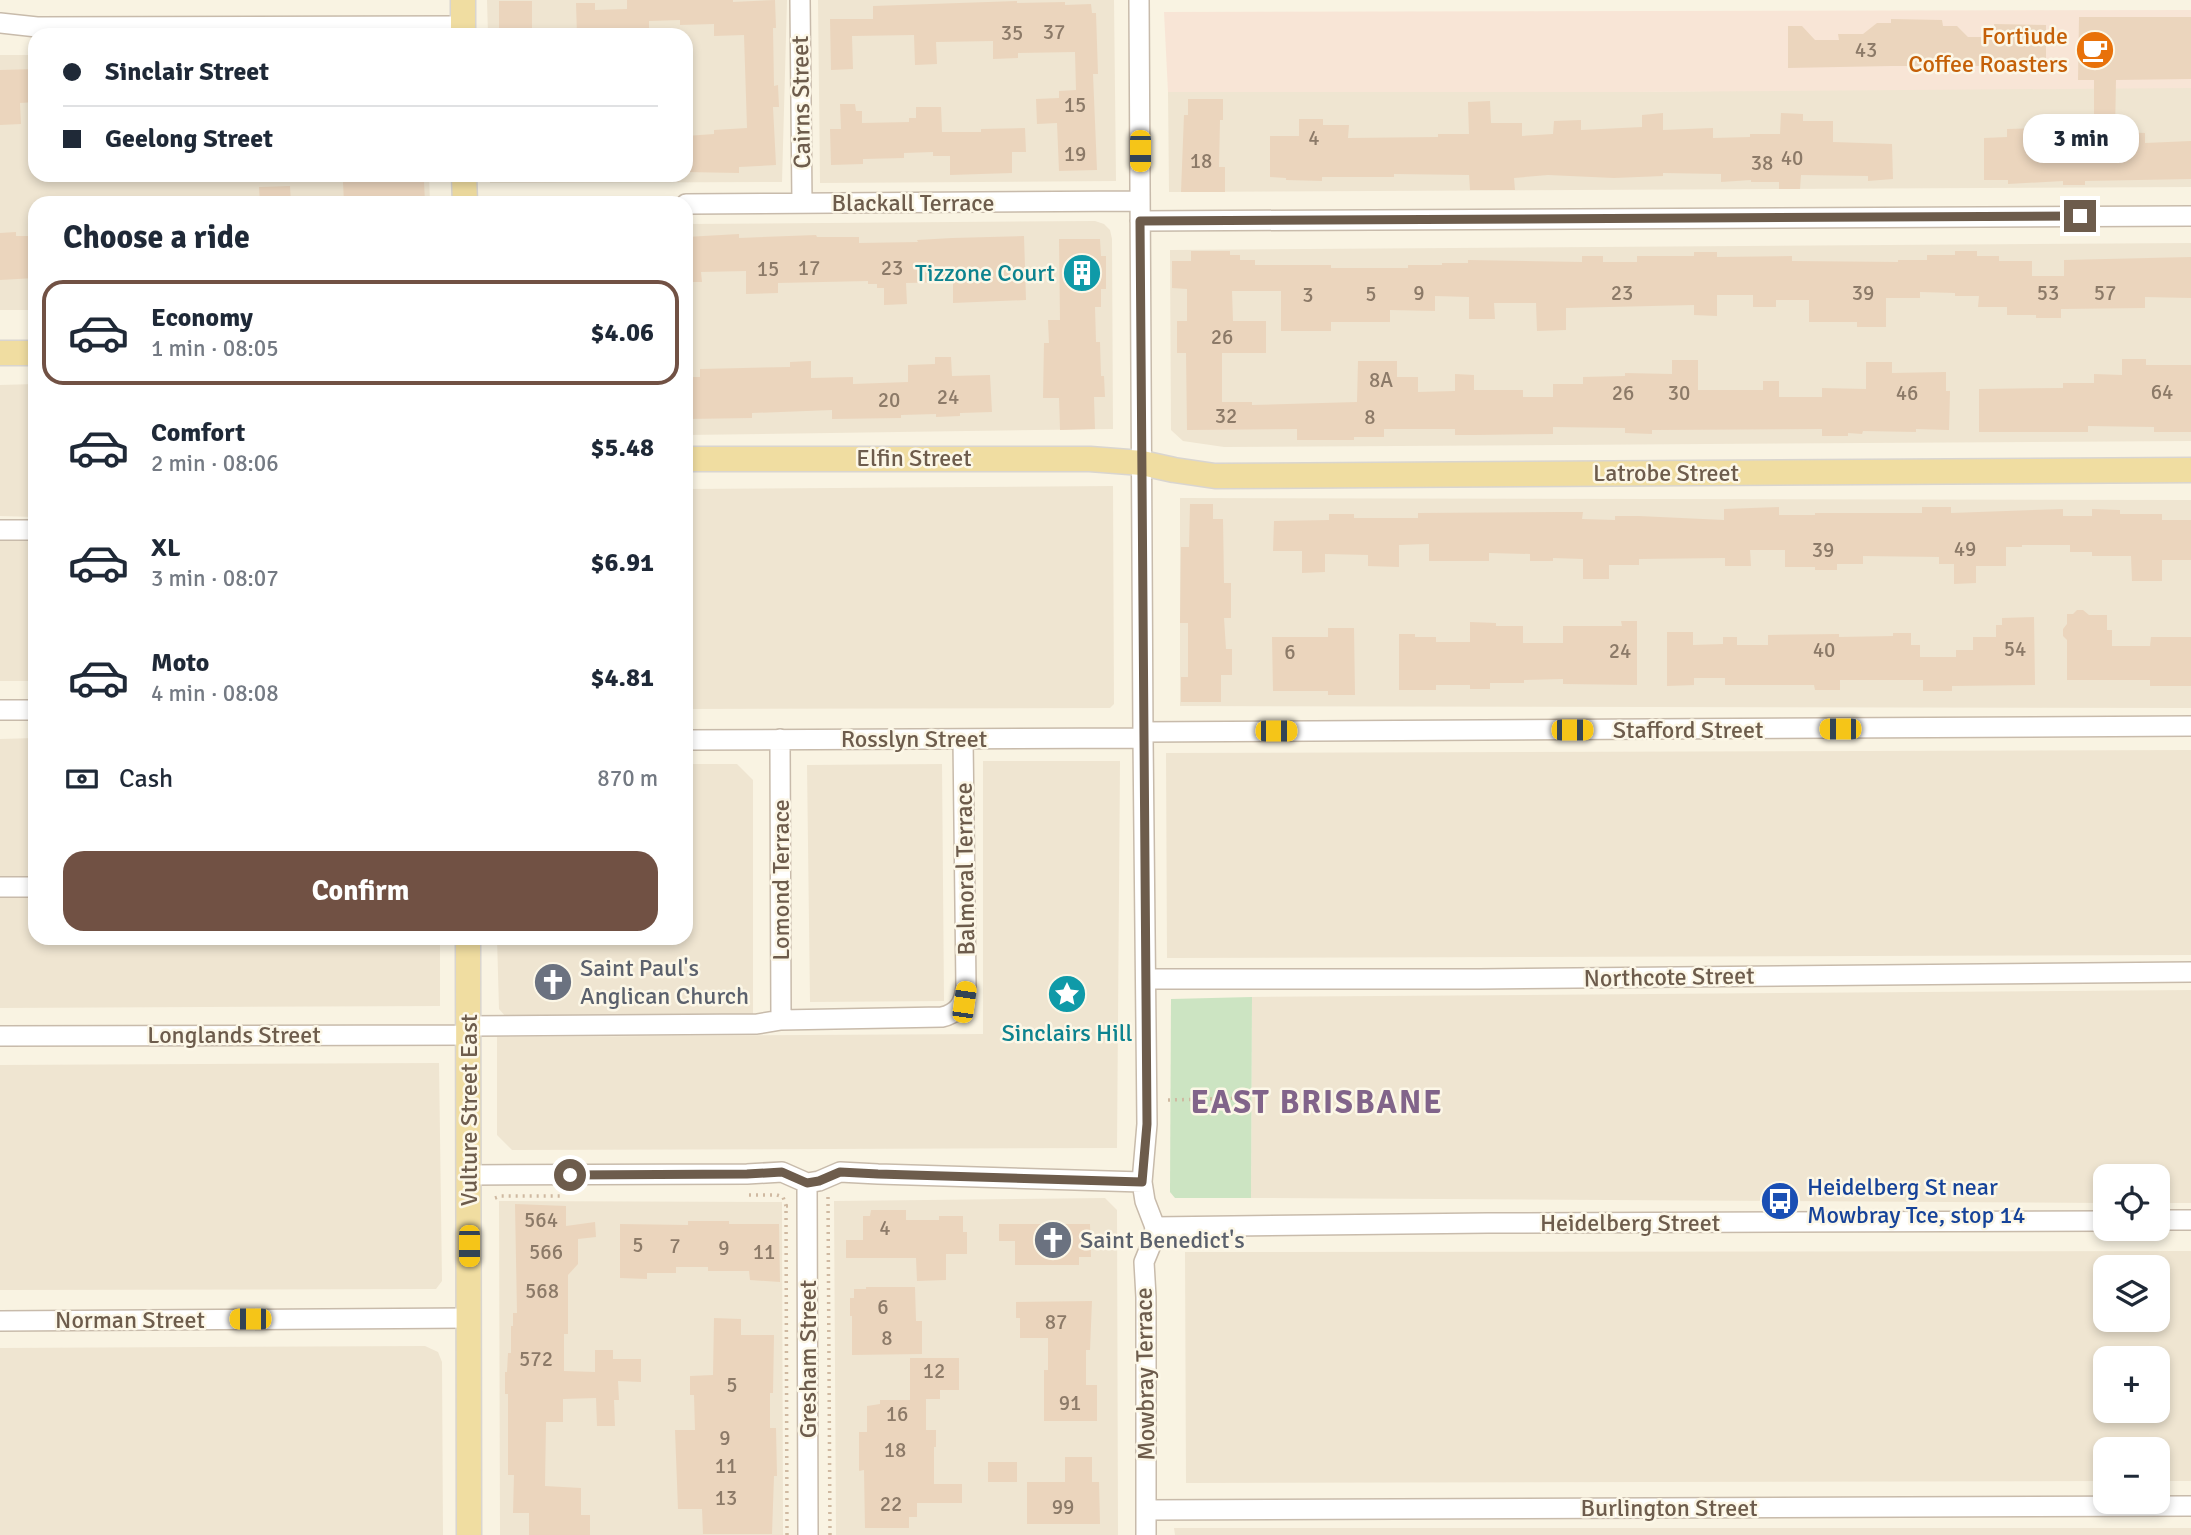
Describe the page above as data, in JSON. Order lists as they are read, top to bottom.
{
  "streets": {
    "main road": ["Elfin Street", "Latrobe Street", "Vulture Street East"],
    "street": [
      "Cairns Street",
      "Blackall Terrace",
      "Stafford Street",
      "Rosslyn Street",
      "Balmoral Terrace",
      "Lomond Terrace",
      "Northcote Street",
      "Longlands Street",
      "Heidelberg Street",
      "Norman Street",
      "Gresham Street",
      "Mowbray Terrace",
      "Burlington Street"
    ]
  },
  "crossings": [
    ["Cairns Street", "Blackall Terrace"],
    ["Elfin Street", "Latrobe Street"],
    ["Stafford Street", "Rosslyn Street"],
    ["Rosslyn Street", "Balmoral Terrace"],
    ["Rosslyn Street", "Lomond Terrace"],
    ["Balmoral Terrace", "Lomond Terrace"],
    ["Balmoral Terrace", "Longlands Street"],
    ["Balmoral Terrace", "Vulture Street East"],
    ["Longlands Street", "Vulture Street East"],
    ["Vulture Street East", "Norman Street"],
    ["Heidelberg Street", "Mowbray Terrace"],
    ["Mowbray Terrace", "Burlington Street"]
  ],
  "districts": ["EAST BRISBANE"],
  "places": {
    "cafe": ["Fortiude Coffee Roasters"],
    "building": ["Tizzone Court"],
    "church": ["Saint Paul's Anglican Church", "Saint Benedict's"],
    "place": ["Sinclairs Hill"],
    "bus stop": ["Heidelberg St near Mowbray Tce, stop 14"]
  },
  "house_numbers": [
    "37",
    "35",
    "43",
    "15",
    "4",
    "19",
    "40",
    "18",
    "38",
    "17",
    "23",
    "15",
    "9",
    "23",
    "39",
    "53",
    "57",
    "5",
    "3",
    "26",
    "8A",
    "64",
    "26",
    "30",
    "46",
    "24",
    "20",
    "32",
    "8",
    "49",
    "39",
    "54",
    "40",
    "24",
    "6",
    "564",
    "4",
    "5",
    "7",
    "9",
    "566",
    "11",
    "568",
    "6",
    "87",
    "8",
    "572",
    "12",
    "5",
    "91",
    "16",
    "9",
    "18",
    "11",
    "13",
    "22",
    "99"
  ],
  "page": {
    "banner": ["Sinclair Street", "Geelong Street"],
    "bubble": "3 min",
    "heading": "Choose a ride",
    "list": [
      {
        "name": "Economy",
        "note": "1 min · 08:05",
        "value": "$4.06"
      },
      {
        "name": "Comfort",
        "note": "2 min · 08:06",
        "value": "$5.48"
      },
      {
        "name": "XL",
        "note": "3 min · 08:07",
        "value": "$6.91"
      },
      {
        "name": "Moto",
        "note": "4 min · 08:08",
        "value": "$4.81"
      }
    ],
    "pay": ["Cash", "870 m"],
    "buttons": "Confirm",
    "map_buttons": ["+", "−"]
  }
}
